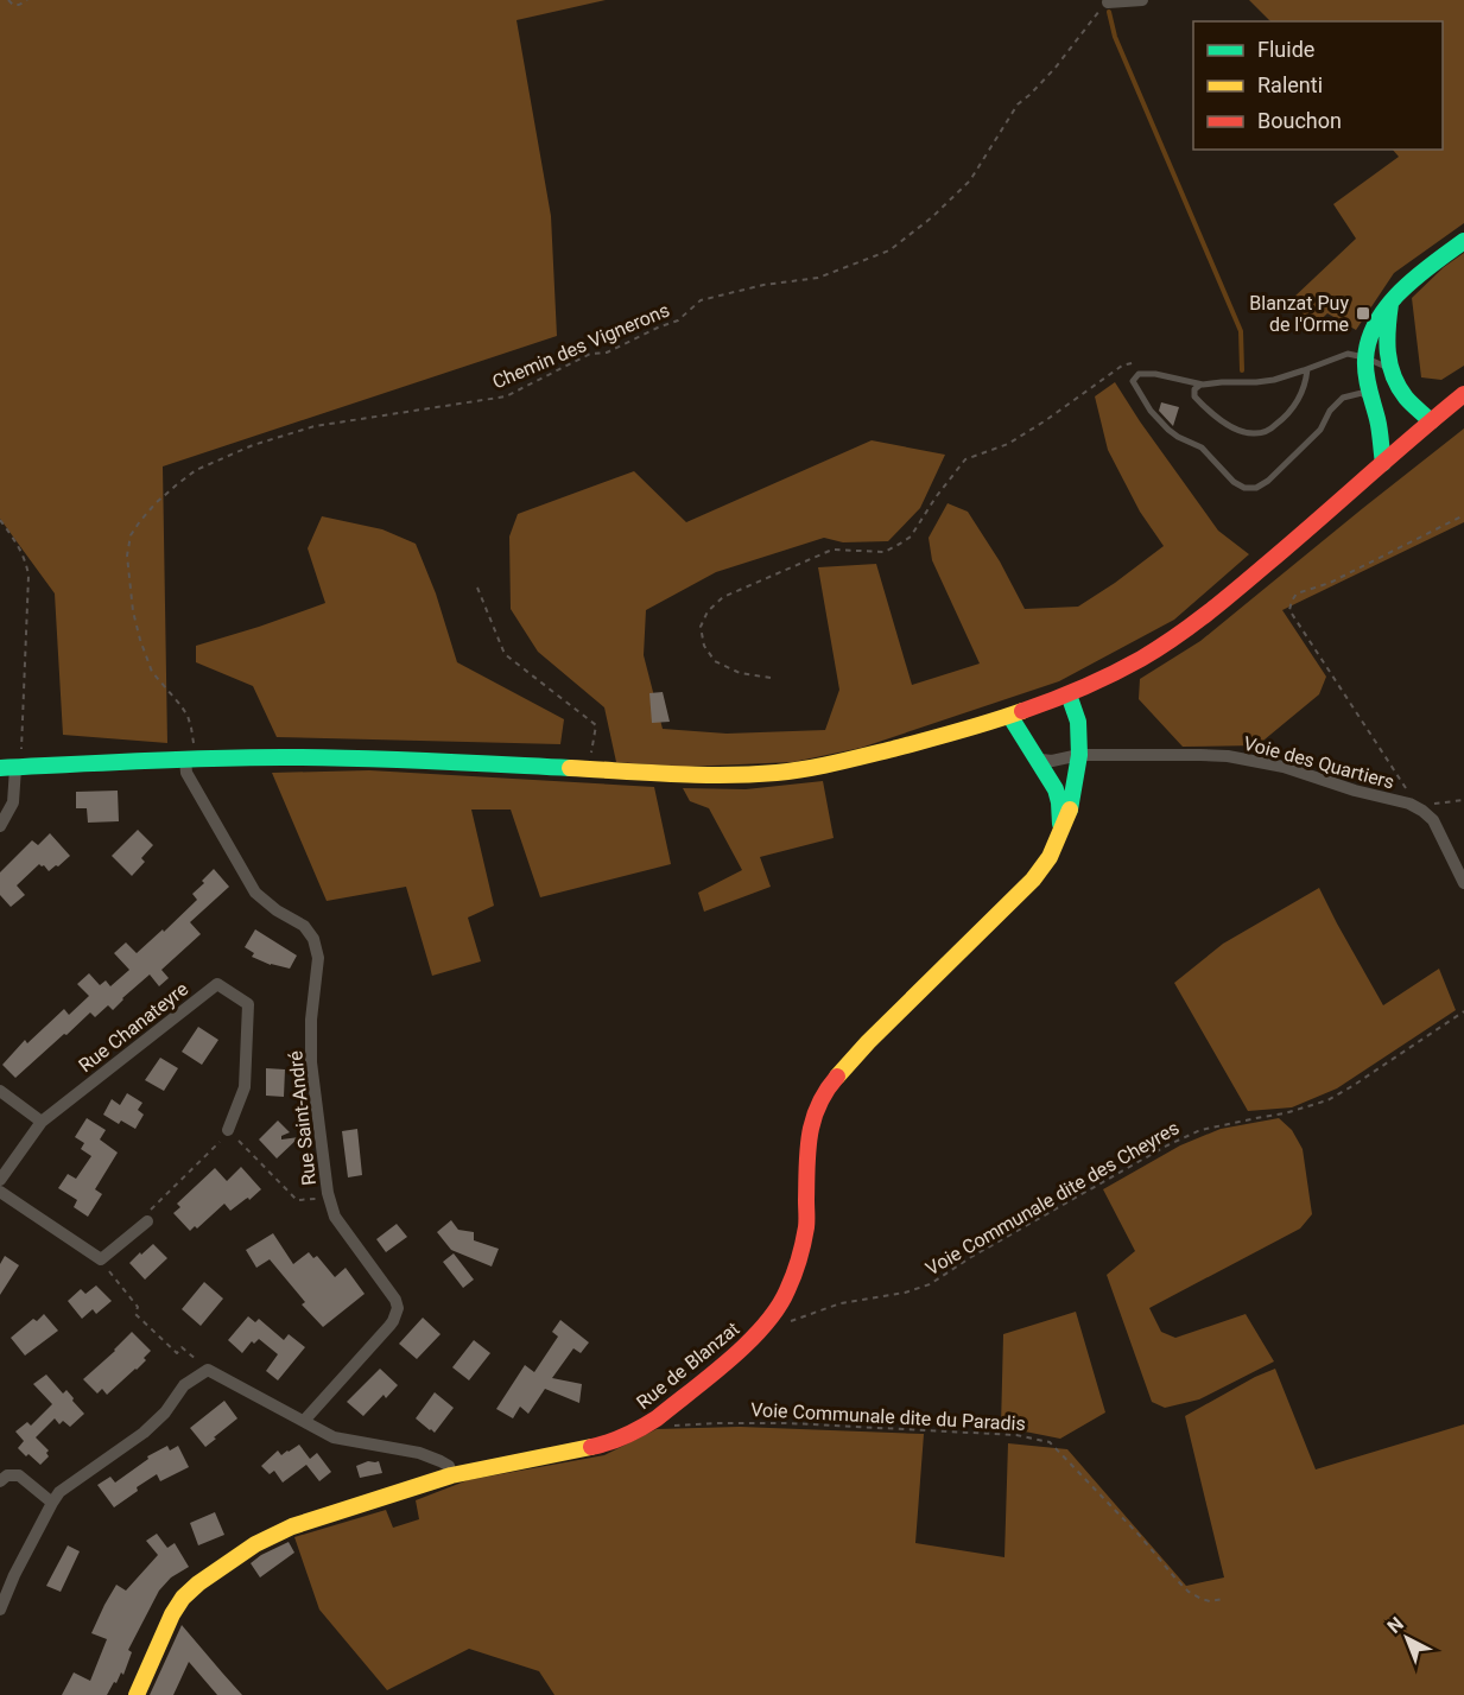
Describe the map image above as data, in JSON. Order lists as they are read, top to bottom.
{
  "streets": {
    "street": [
      "Voie des Quartiers",
      "Rue Chanateyre",
      "Rue Saint-André",
      "Rue de Blanzat"
    ],
    "path": ["Chemin des Vignerons", "Voie Communale dite des Cheyres", "Voie Communale dite du Paradis"]
  },
  "crossings": [
    ["Chemin des Vignerons", "Rue Saint-André"],
    ["Voie des Quartiers", "Rue de Blanzat"],
    ["Rue de Blanzat", "Voie Communale dite du Paradis"]
  ],
  "places": {
    "transit": ["Blanzat Puy de l'Orme"]
  },
  "legend": ["Fluide", "Ralenti", "Bouchon"],
  "north": "top left"
}
